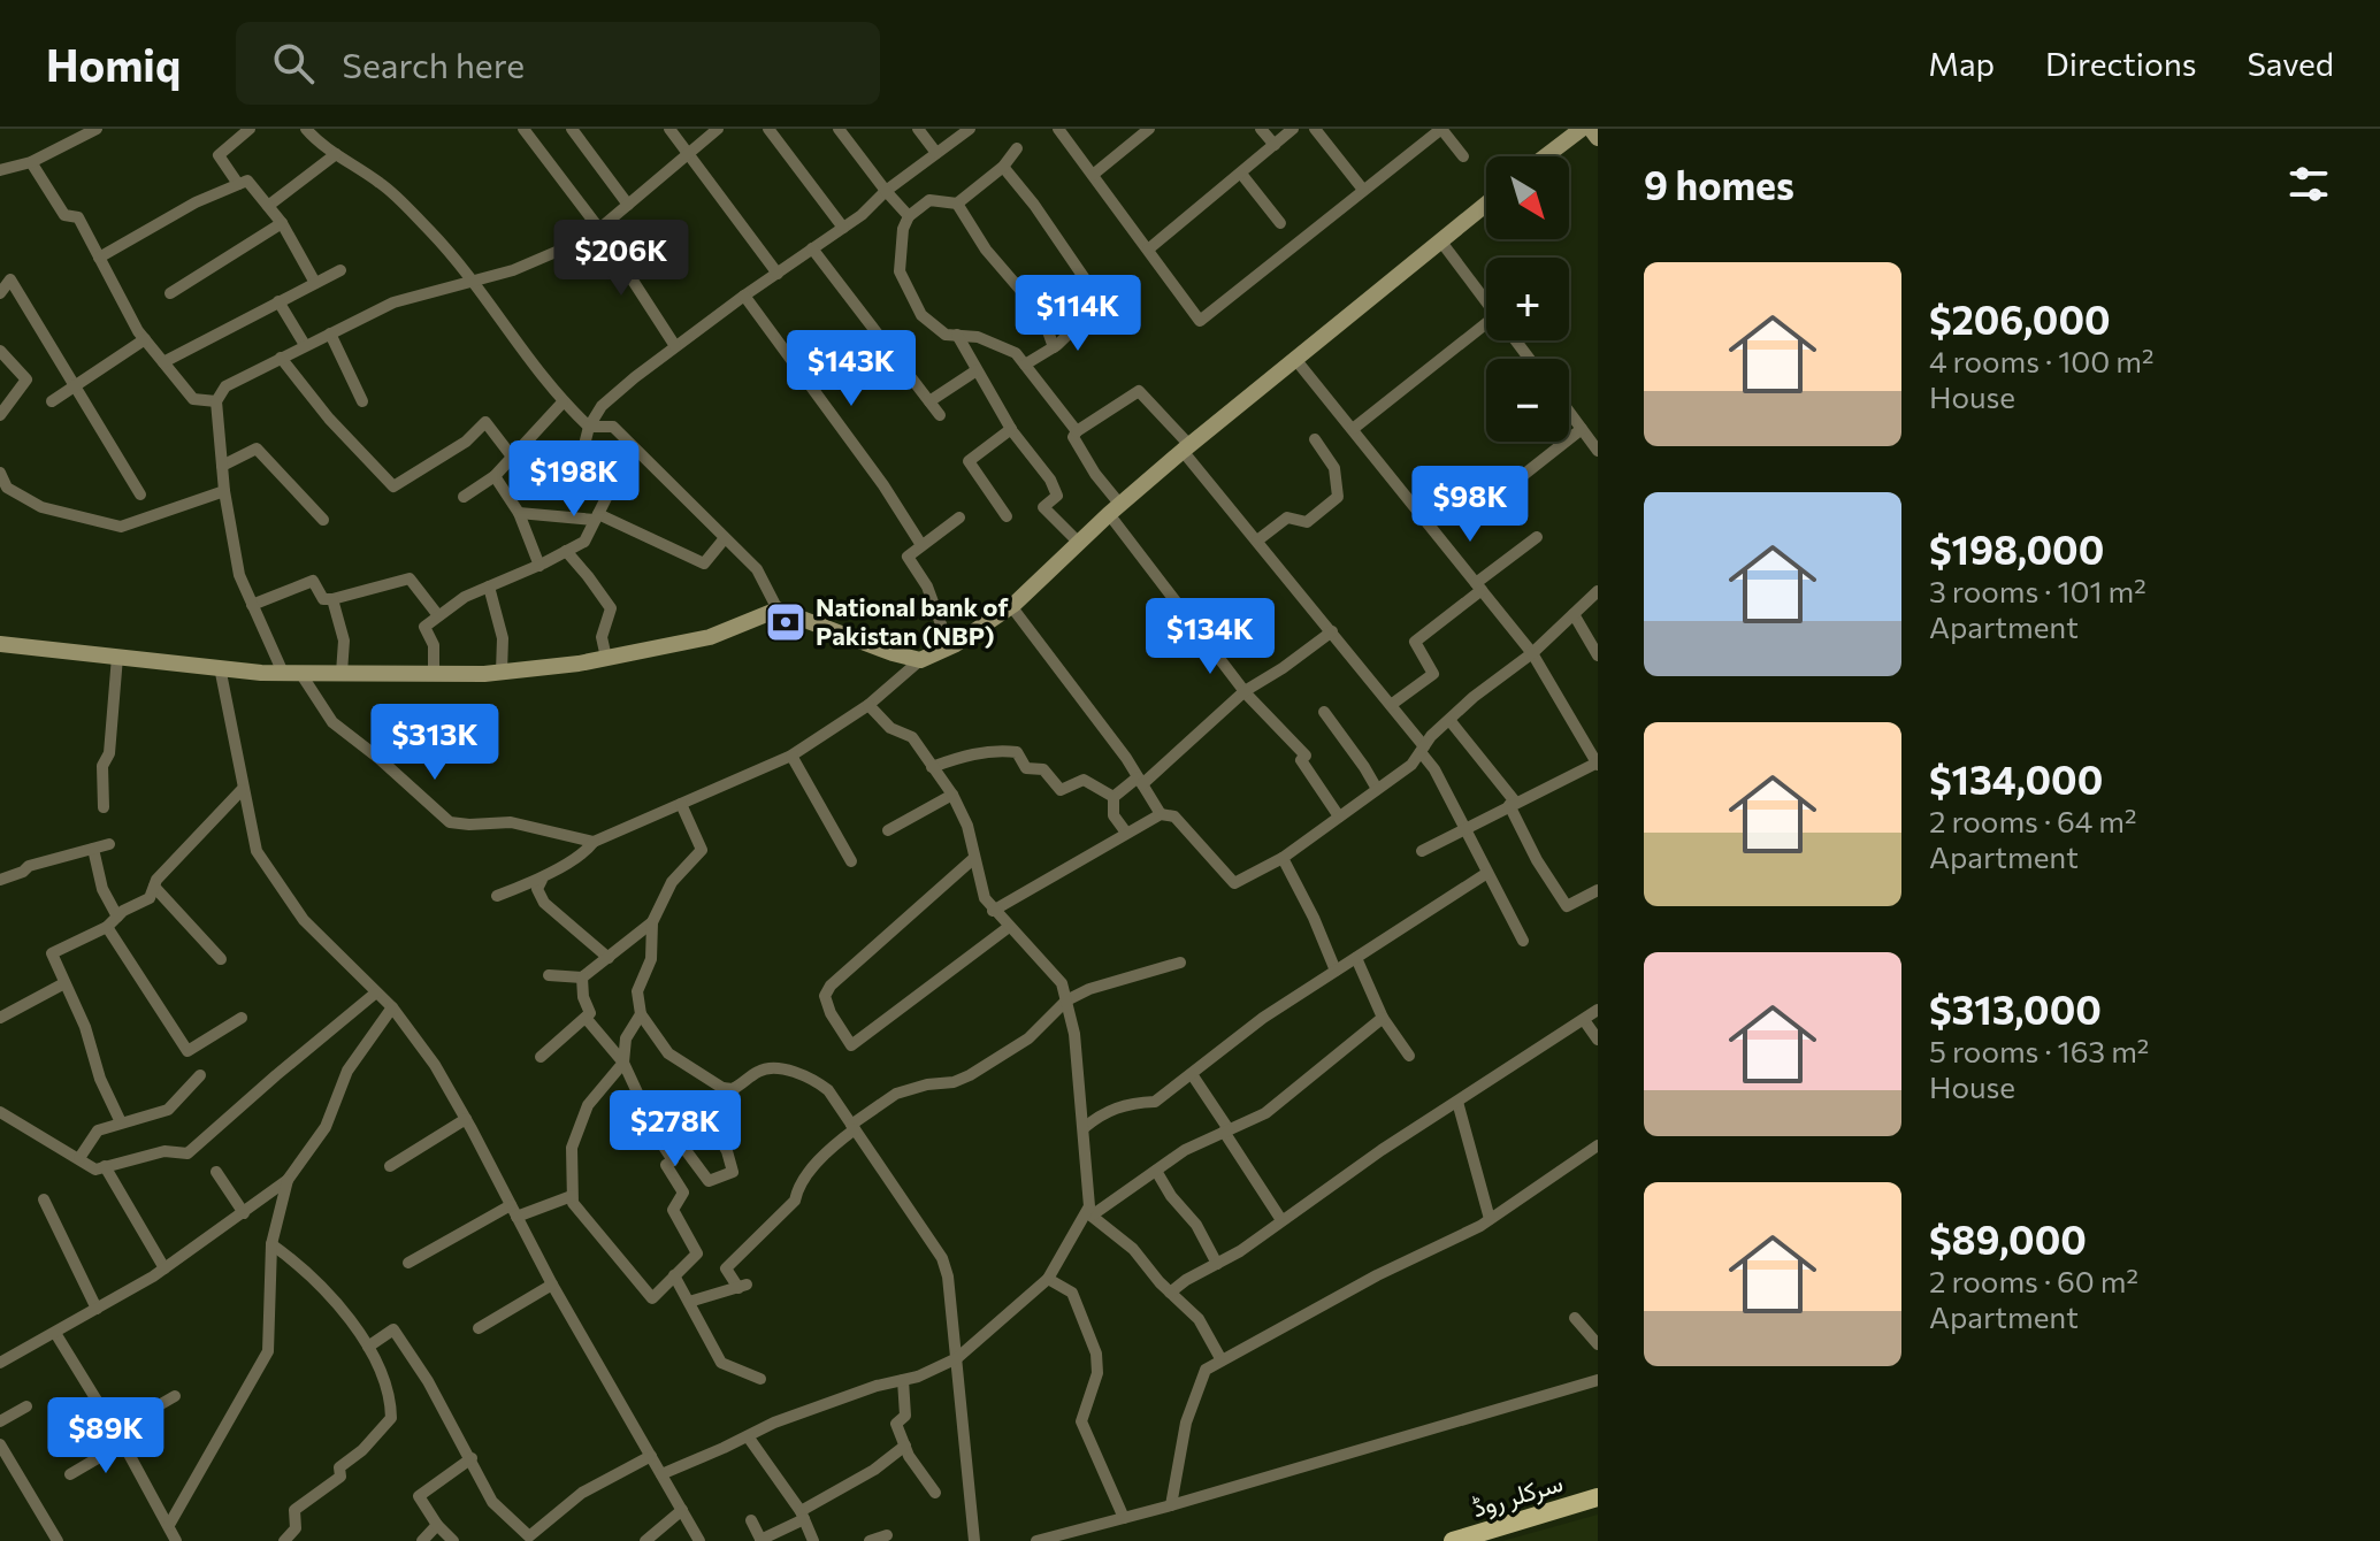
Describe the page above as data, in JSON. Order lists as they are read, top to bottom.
{
  "streets": {
    "main road": ["سرکلر روڈ"]
  },
  "places": {
    "bank": ["National bank of Pakistan (NBP)"]
  },
  "north": "bottom right",
  "page": {
    "header": "Homiq",
    "search": "Search here",
    "nav": ["Map", "Directions", "Saved"],
    "heading": "9 homes",
    "map_buttons": ["+", "−"],
    "price": [
      "$206K",
      "$114K",
      "$143K",
      "$198K",
      "$98K",
      "$134K",
      "$313K",
      "$278K",
      "$89K"
    ],
    "list": [
      {
        "name": "$206,000",
        "note": "4 rooms · 100 m² · House"
      },
      {
        "name": "$198,000",
        "note": "3 rooms · 101 m² · Apartment"
      },
      {
        "name": "$134,000",
        "note": "2 rooms · 64 m² · Apartment"
      },
      {
        "name": "$313,000",
        "note": "5 rooms · 163 m² · House"
      },
      {
        "name": "$89,000",
        "note": "2 rooms · 60 m² · Apartment"
      }
    ]
  }
}
